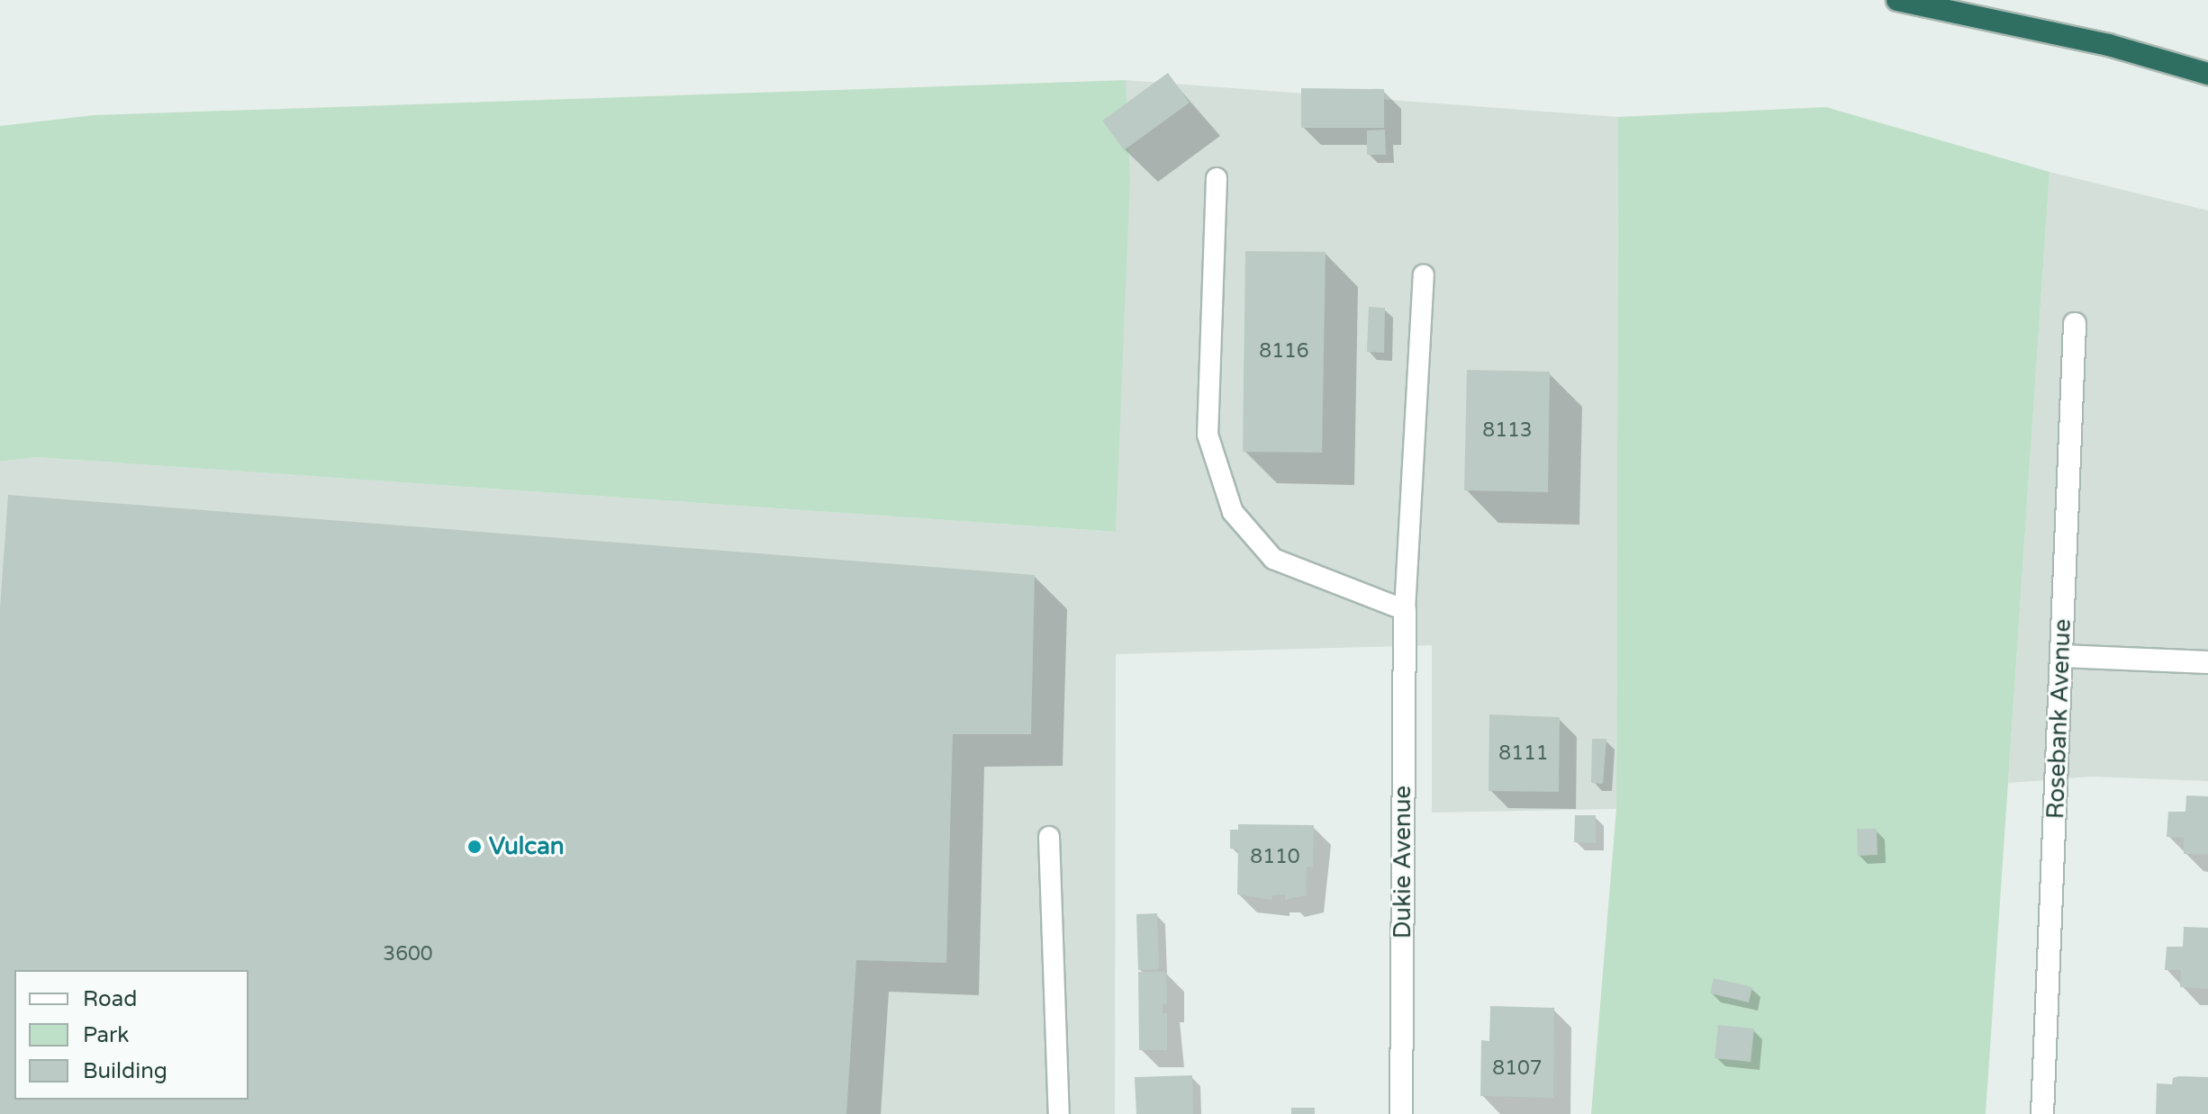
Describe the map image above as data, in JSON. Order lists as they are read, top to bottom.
{
  "streets": {
    "street": ["Rosebank Avenue", "Dukie Avenue"]
  },
  "places": ["Vulcan"],
  "house_numbers": [
    "8116",
    "8113",
    "8111",
    "8110",
    "3600",
    "8107"
  ],
  "legend": ["Road", "Park", "Building"]
}
